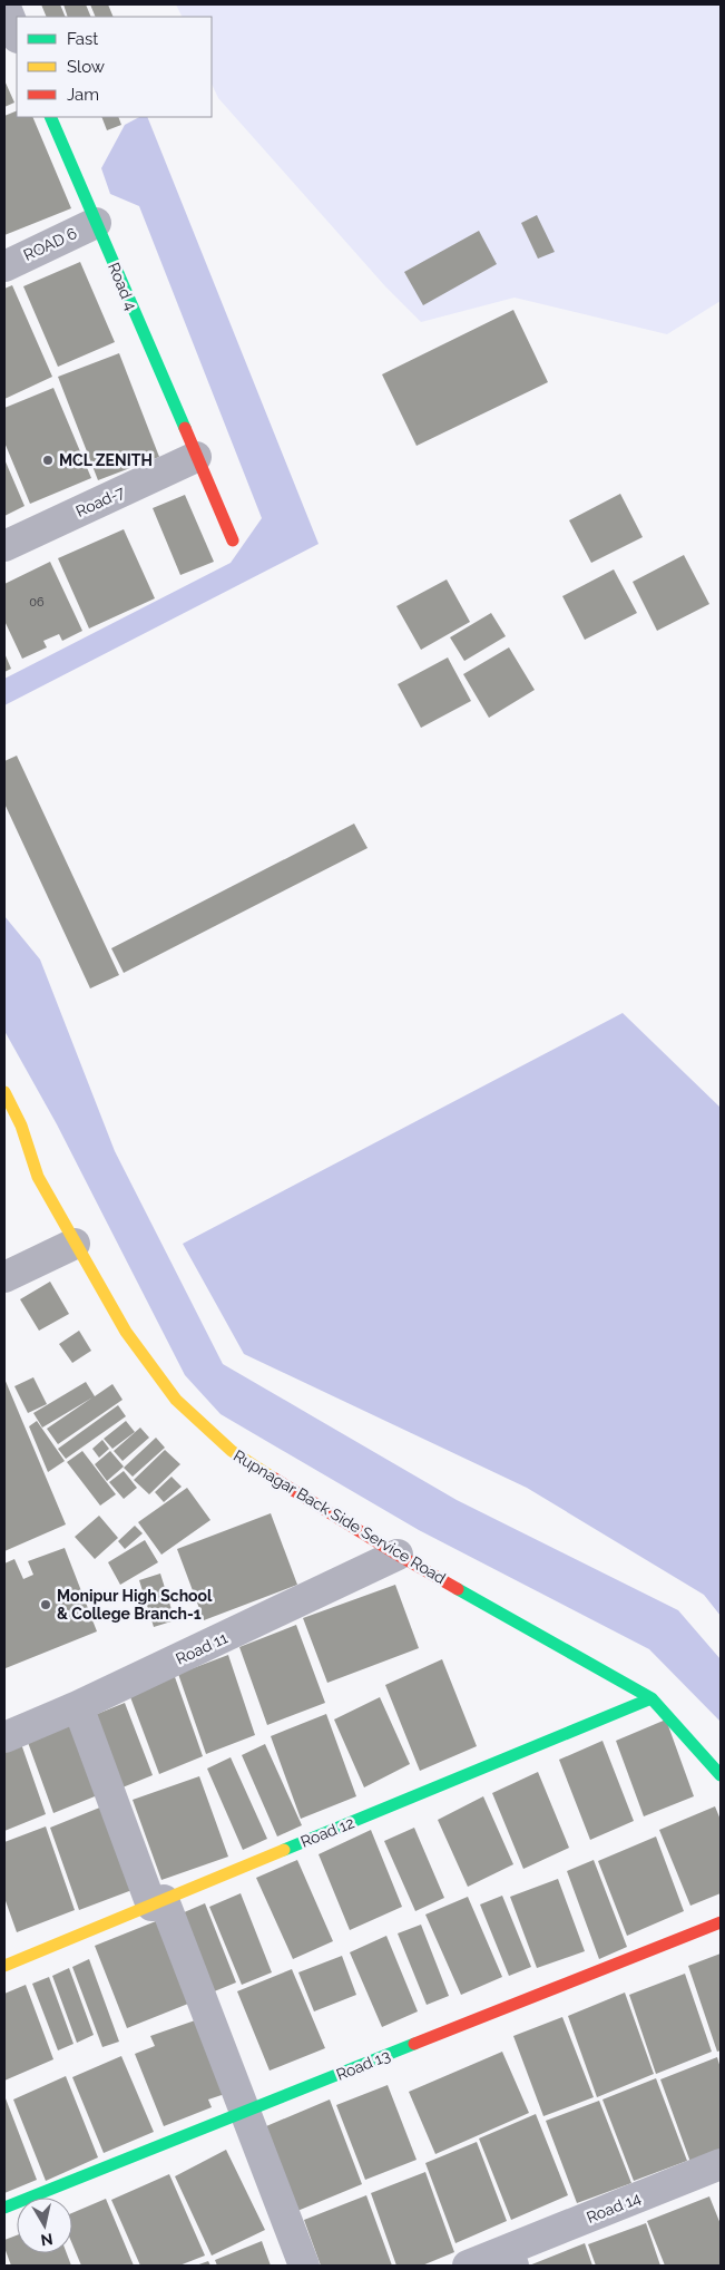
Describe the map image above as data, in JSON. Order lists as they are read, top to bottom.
{
  "streets": {
    "street": [
      "ROAD 6",
      "Road 4",
      "Road-7",
      "Rupnagar Back Side Service Road",
      "Road 11",
      "Road 12",
      "Road 13",
      "Road 14"
    ]
  },
  "crossings": [
    ["ROAD 6", "Road 4"],
    ["Road 4", "Road-7"],
    ["Rupnagar Back Side Service Road", "Road 11"],
    ["Rupnagar Back Side Service Road", "Road 12"]
  ],
  "places": ["MCL ZENITH", "Monipur High School & College Branch-1"],
  "house_numbers": ["06"],
  "legend": ["Fast", "Slow", "Jam"],
  "north": "bottom"
}
